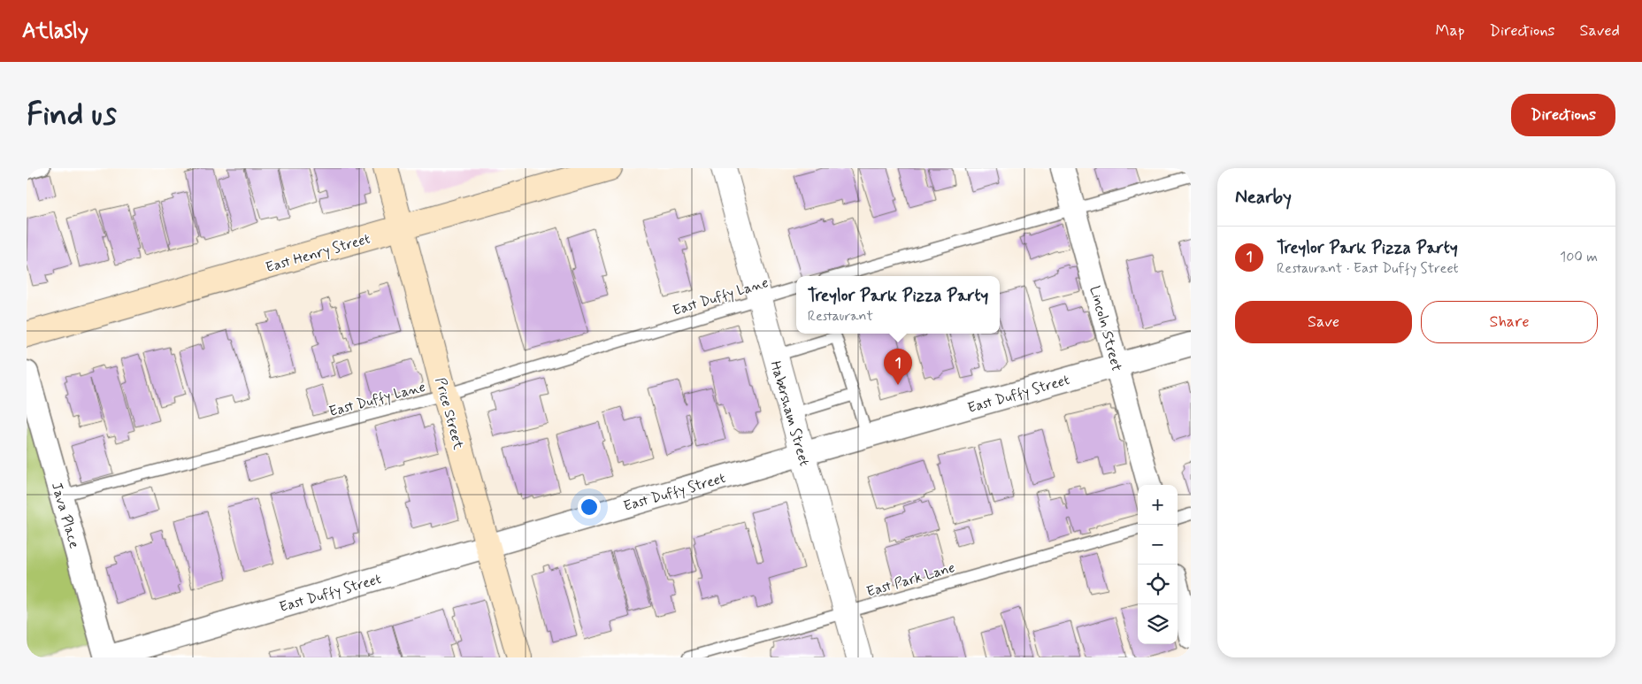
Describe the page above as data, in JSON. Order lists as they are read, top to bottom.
{
  "streets": {
    "main road": ["East Henry Street", "Price Street"],
    "street": [
      "Lincoln Street",
      "East Duffy Street",
      "Habersham Street",
      "Java Place"
    ],
    "lane": ["East Duffy Lane", "East Park Lane"]
  },
  "crossings": [
    ["East Henry Street", "Price Street"],
    ["East Duffy Lane", "Price Street"],
    ["East Duffy Lane", "Habersham Street"],
    ["East Duffy Lane", "Java Place"],
    ["Lincoln Street", "East Duffy Street"],
    ["East Duffy Street", "Price Street"],
    ["East Duffy Street", "Habersham Street"],
    ["East Duffy Street", "Java Place"],
    ["Habersham Street", "East Park Lane"]
  ],
  "page": {
    "header": "Atlasly",
    "nav": ["Map", "Directions", "Saved"],
    "buttons": [
      "Directions",
      ["Save", "Share"]
    ],
    "title": "Find us",
    "heading": "Nearby",
    "list": [
      {
        "mark": "1",
        "name": "Treylor Park Pizza Party",
        "note": "Restaurant · East Duffy Street",
        "value": "100 m"
      }
    ],
    "popup": ["Treylor Park Pizza Party", "Restaurant"],
    "pins": "1",
    "map_buttons": ["+", "−"]
  }
}
